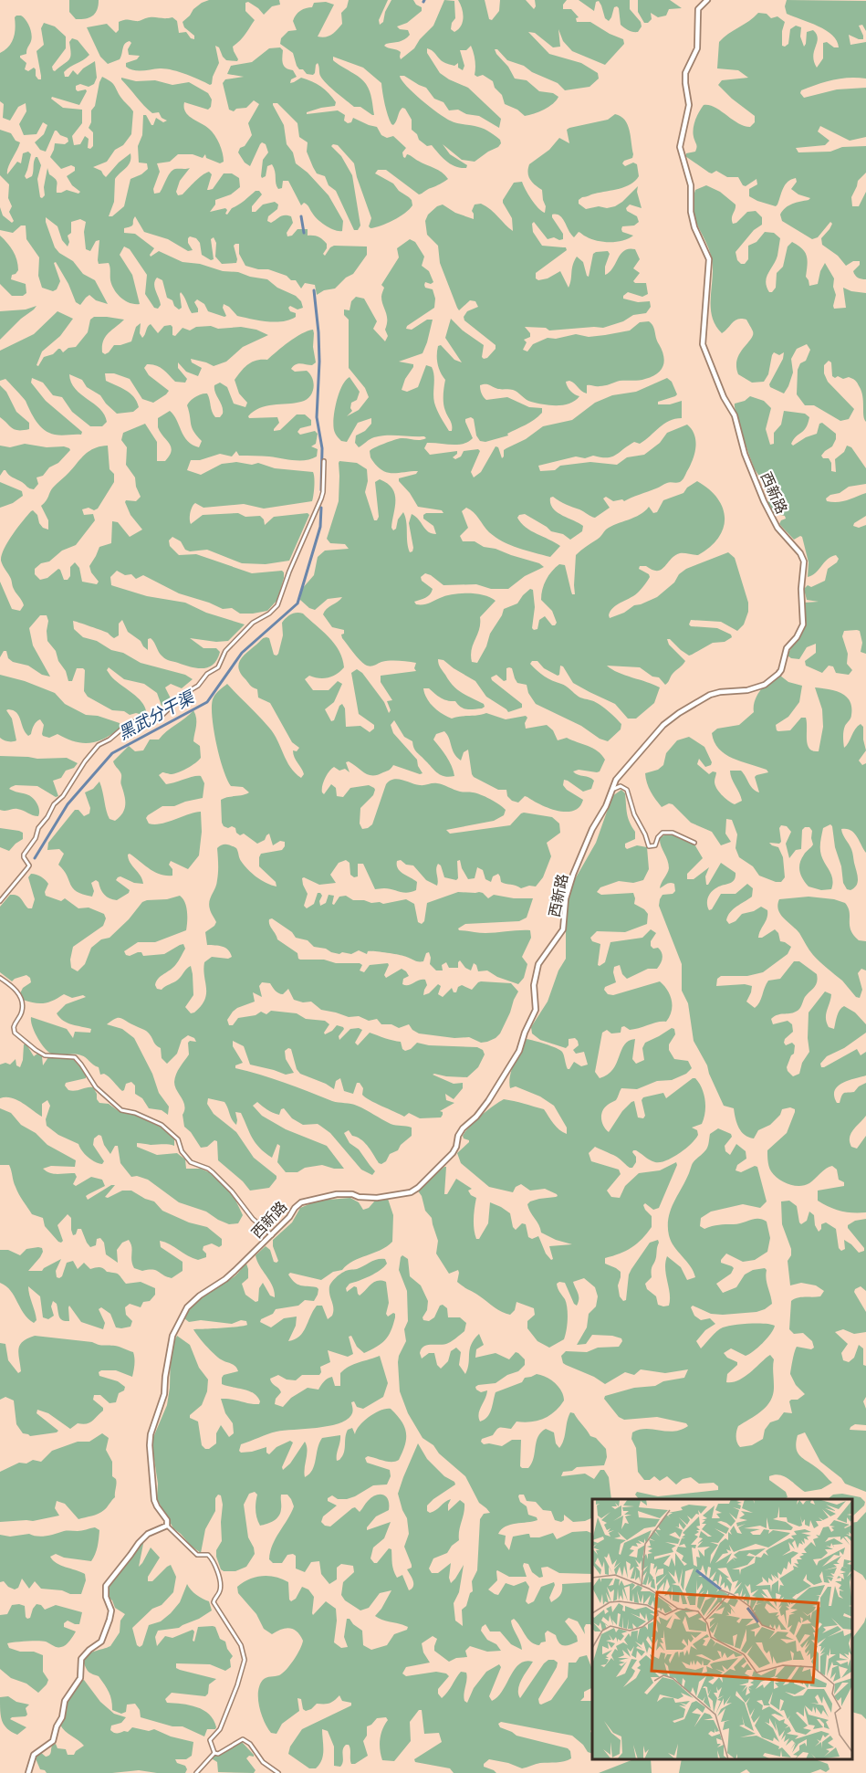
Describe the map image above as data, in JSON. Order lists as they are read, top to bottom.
{
  "streets": {
    "street": ["西新路"]
  },
  "water": ["黑武分干渠"]
}
